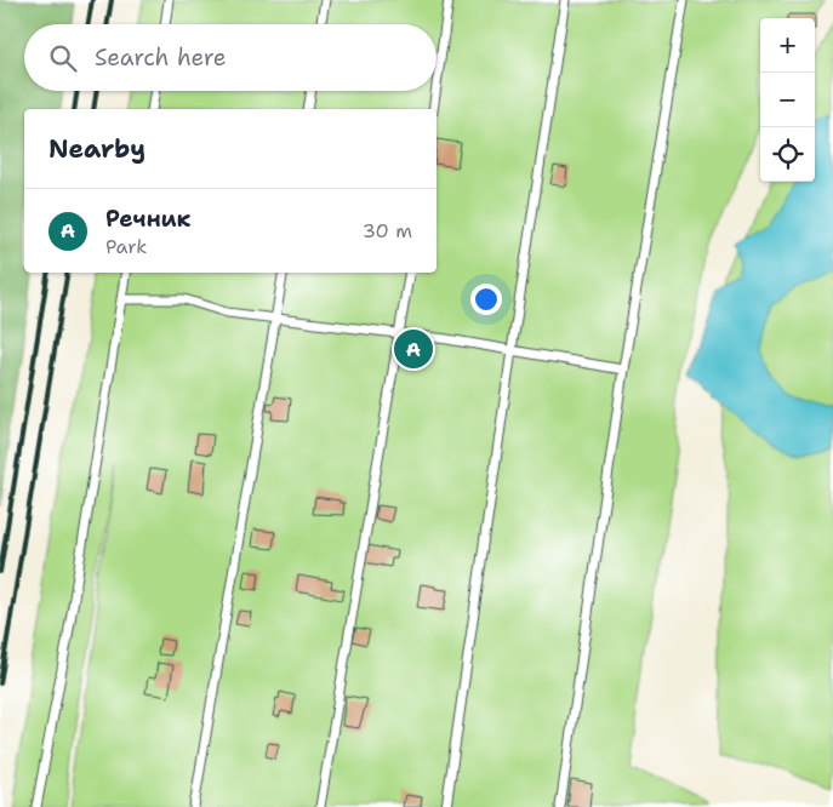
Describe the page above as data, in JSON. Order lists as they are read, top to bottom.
{
  "page": {
    "map_buttons": ["+", "−"],
    "search": "Search here",
    "heading": "Nearby",
    "list": [
      {
        "mark": "A",
        "name": "Речник",
        "note": "Park",
        "value": "30 m"
      }
    ],
    "pins": "A"
  }
}
